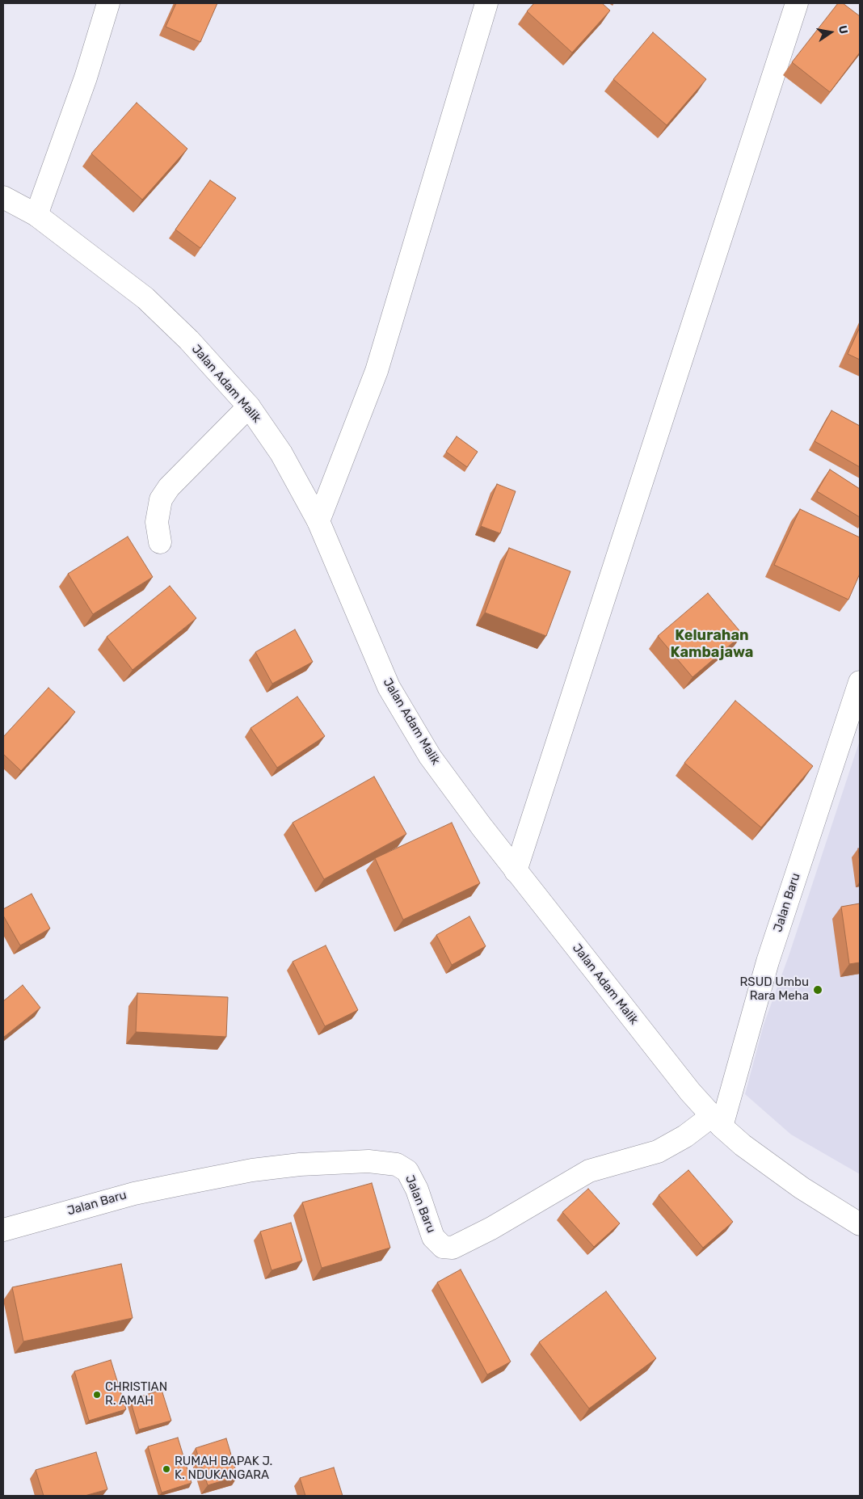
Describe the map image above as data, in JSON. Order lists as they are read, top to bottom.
{
  "streets": {
    "main road": ["Jalan Adam Malik", "Jalan Baru"]
  },
  "crossings": [
    ["Jalan Adam Malik", "Jalan Baru"]
  ],
  "districts": ["Kelurahan Kambajawa"],
  "places": ["RSUD Umbu Rara Meha", "CHRISTIAN R. AMAH", "RUMAH BAPAK J. K. NDUKANGARA"],
  "north": "right"
}
